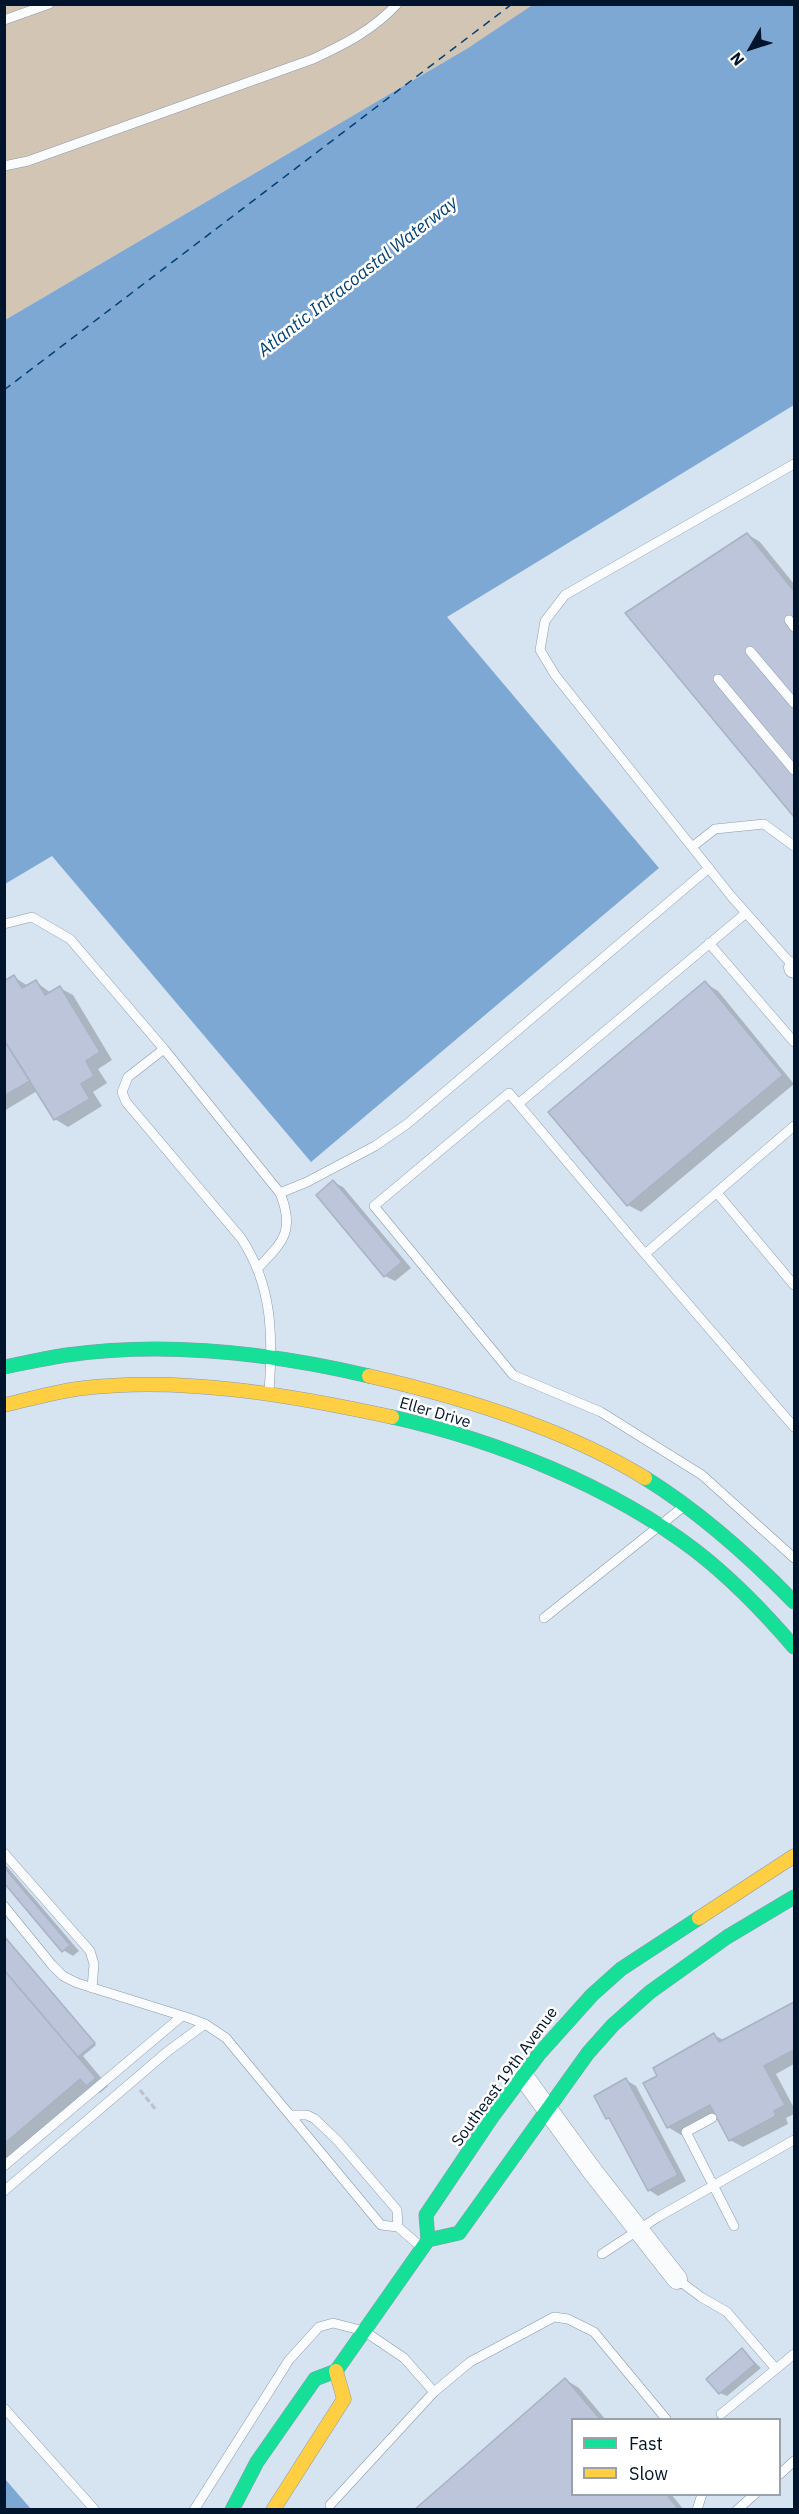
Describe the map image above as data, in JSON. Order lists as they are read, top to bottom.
{
  "streets": {
    "street": ["Eller Drive", "Southeast 19th Avenue"]
  },
  "water": ["Atlantic Intracoastal Waterway"],
  "legend": ["Fast", "Slow"],
  "north": "bottom left"
}
